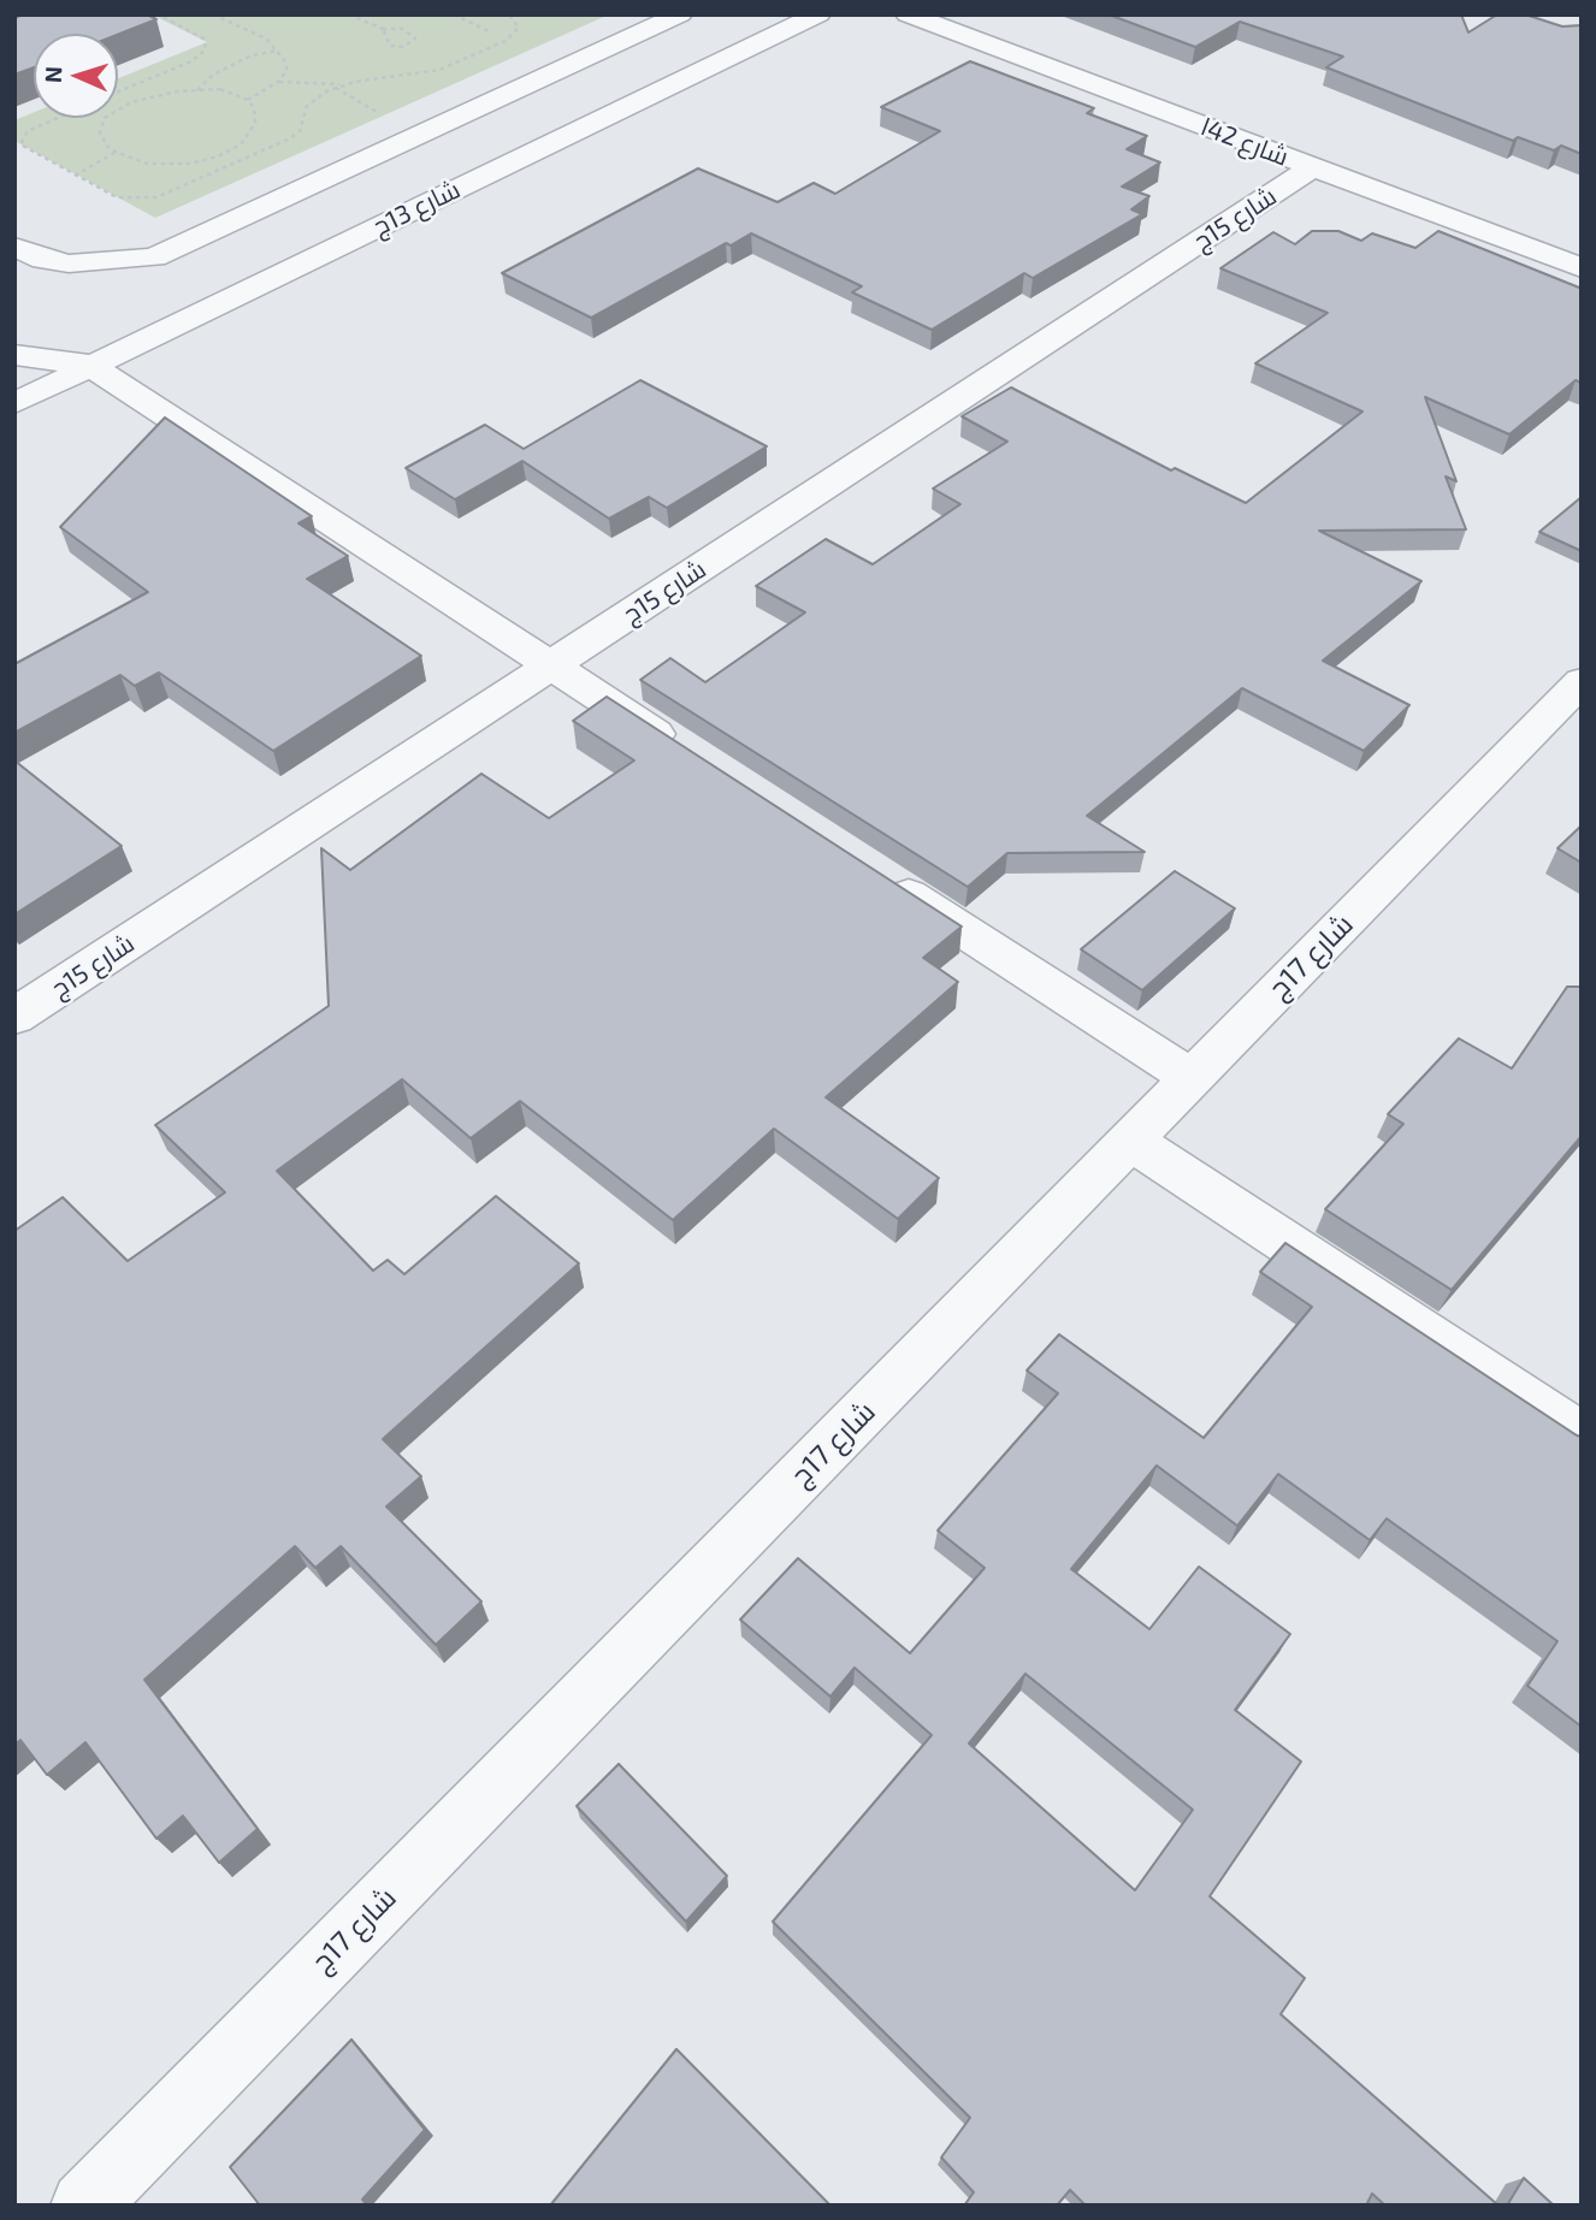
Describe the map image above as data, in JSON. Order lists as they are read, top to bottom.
{
  "streets": {
    "street": [
      "شارع 42ا",
      "شارع 13ج",
      "شارع 15ج",
      "شارع 17ج"
    ]
  },
  "crossings": [
    ["شارع 42ا", "شارع 15ج"]
  ],
  "north": "left"
}
